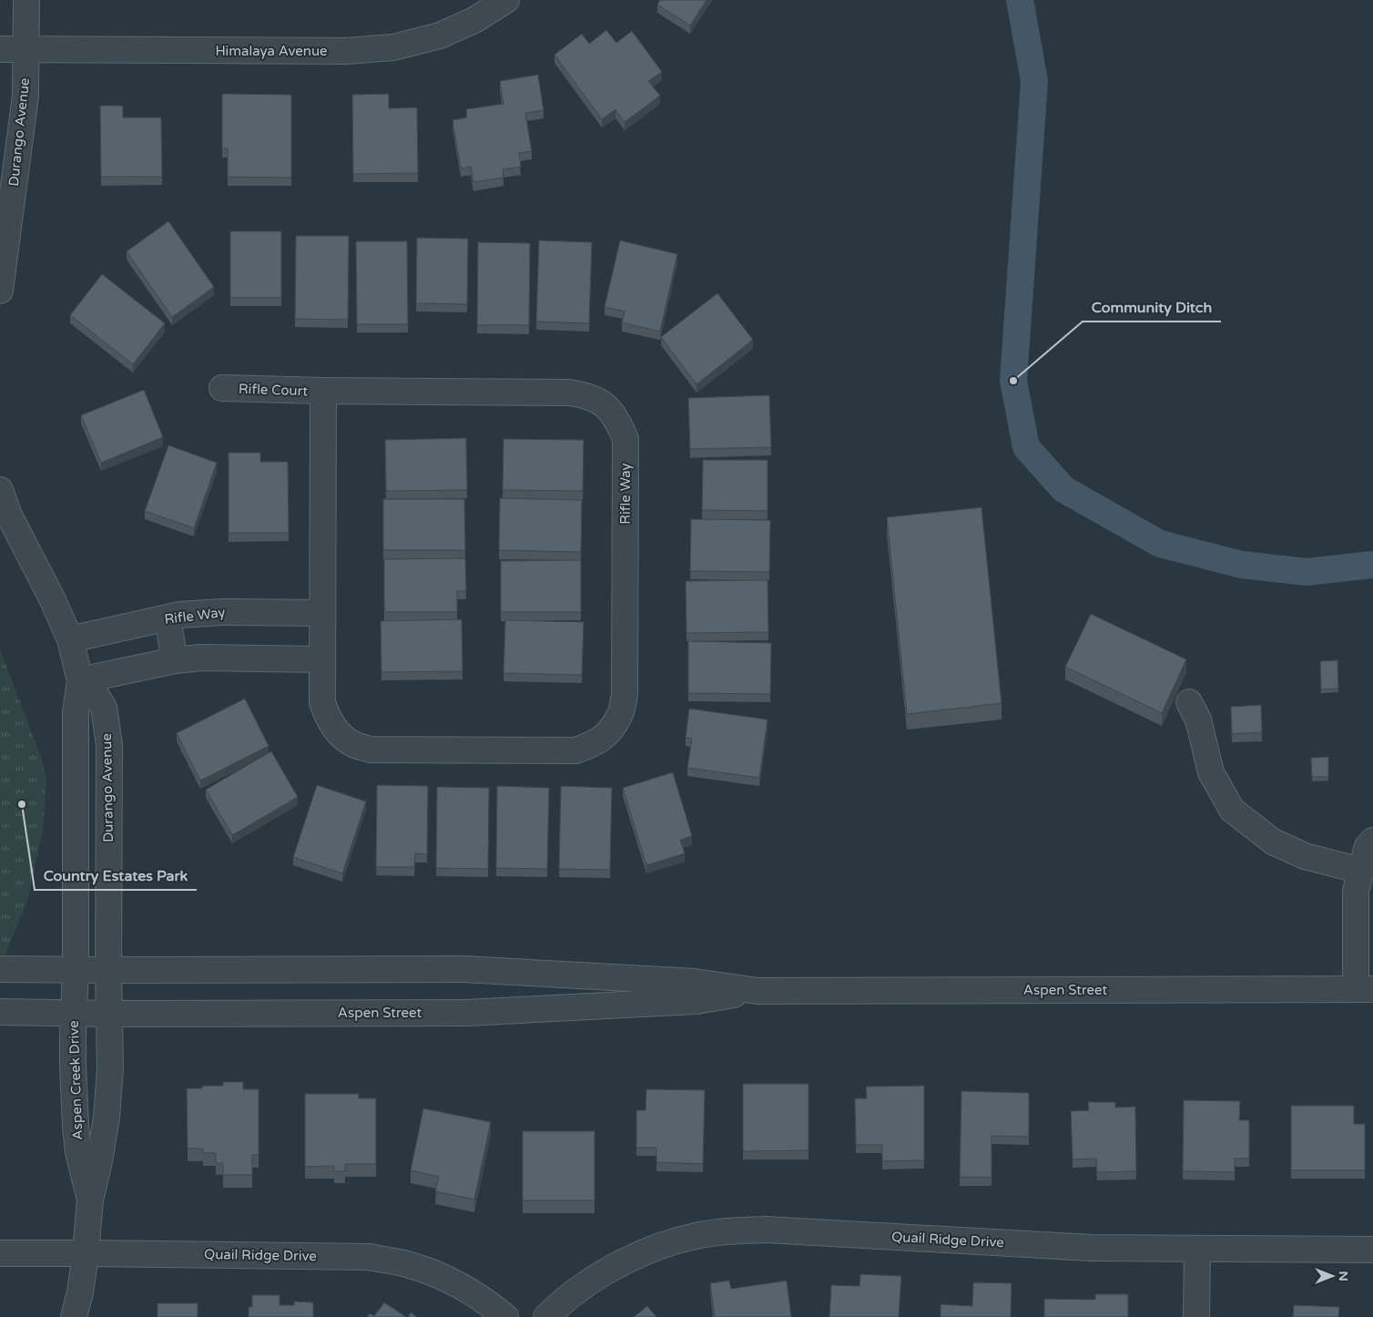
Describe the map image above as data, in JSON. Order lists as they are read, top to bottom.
{
  "streets": {
    "street": [
      "Himalaya Avenue",
      "Durango Avenue",
      "Rifle Court",
      "Rifle Way",
      "Aspen Street",
      "Aspen Creek Drive",
      "Quail Ridge Drive"
    ]
  },
  "crossings": [
    ["Himalaya Avenue", "Durango Avenue"],
    ["Durango Avenue", "Aspen Street"],
    ["Durango Avenue", "Aspen Creek Drive"],
    ["Rifle Court", "Rifle Way"],
    ["Aspen Street", "Aspen Creek Drive"],
    ["Aspen Creek Drive", "Quail Ridge Drive"]
  ],
  "places": ["Community Ditch", "Country Estates Park"],
  "north": "right"
}
